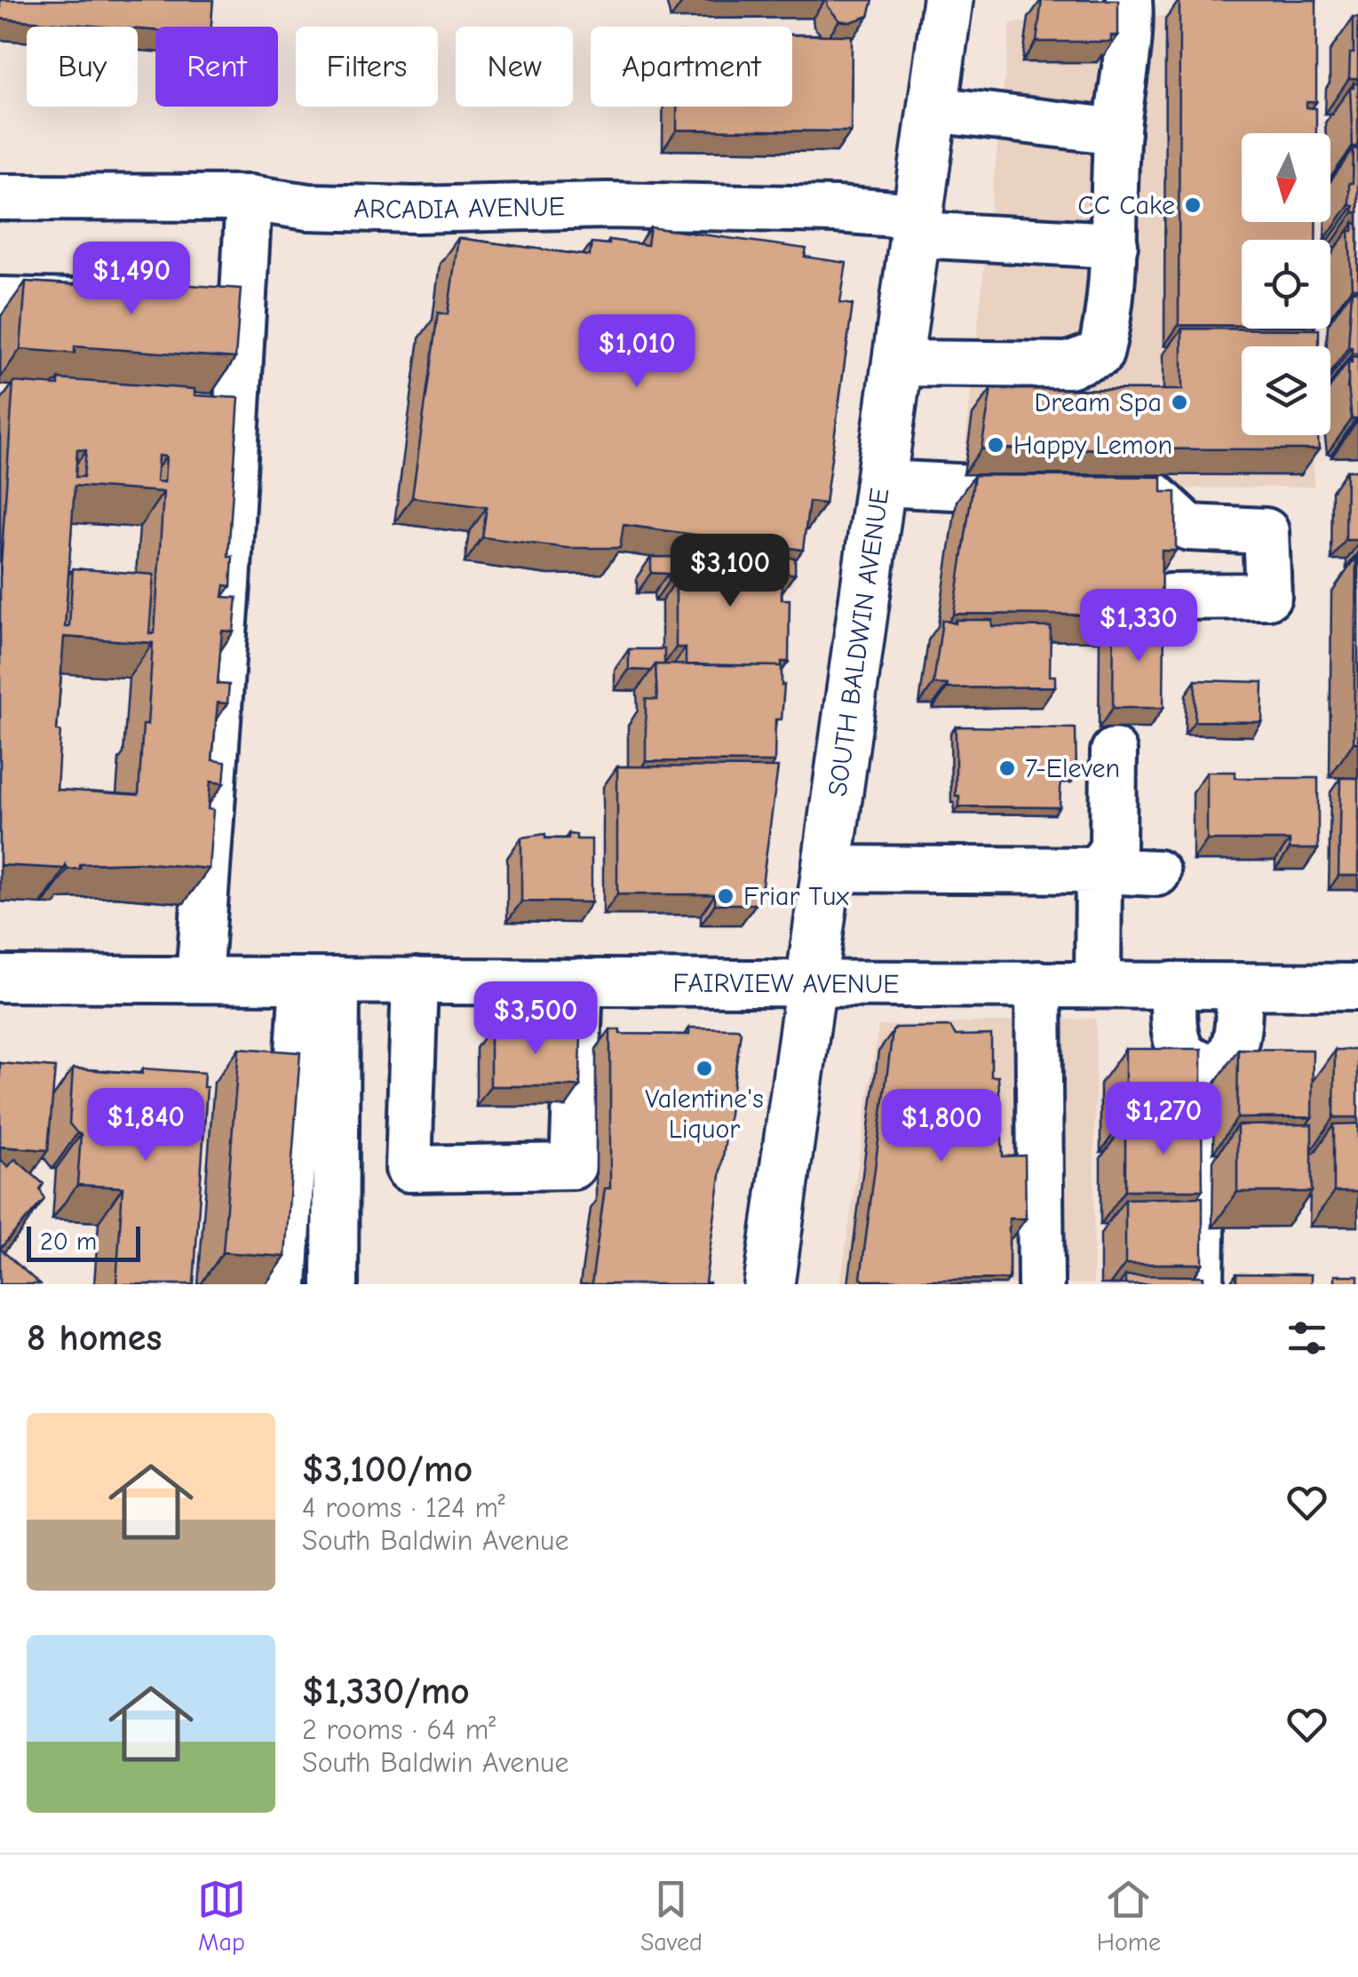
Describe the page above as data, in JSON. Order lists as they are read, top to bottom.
{
  "streets": {
    "main road": ["SOUTH BALDWIN AVENUE"],
    "street": ["ARCADIA AVENUE", "FAIRVIEW AVENUE"]
  },
  "crossings": [
    ["ARCADIA AVENUE", "SOUTH BALDWIN AVENUE"],
    ["SOUTH BALDWIN AVENUE", "FAIRVIEW AVENUE"]
  ],
  "places": [
    "CC Cake",
    "Dream Spa",
    "Happy Lemon",
    "7-Eleven",
    "Friar Tux",
    "Valentine's Liquor"
  ],
  "scale_bar": "20 m",
  "north": "bottom",
  "page": {
    "chip": [
      "Buy",
      "Rent",
      "Filters",
      "New",
      "Apartment"
    ],
    "price": [
      "$1,490",
      "$1,010",
      "$3,100",
      "$1,330",
      "$3,500",
      "$1,270",
      "$1,840",
      "$1,800"
    ],
    "scale": "20 m",
    "heading": "8 homes",
    "list": [
      {
        "name": "$3,100/mo",
        "note": "4 rooms · 124 m² · South Baldwin Avenue"
      },
      {
        "name": "$1,330/mo",
        "note": "2 rooms · 64 m² · South Baldwin Avenue"
      }
    ],
    "tabs": ["Map", "Saved", "Home"]
  }
}
